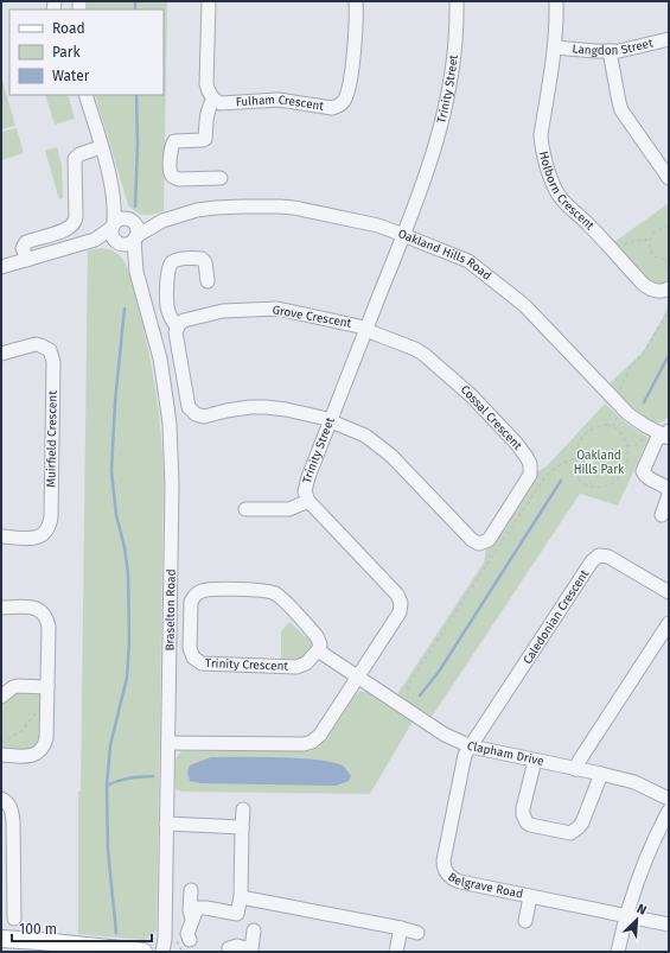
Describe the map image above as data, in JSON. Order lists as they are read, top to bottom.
{
  "streets": {
    "street": [
      "Langdon Street",
      "Trinity Street",
      "Fulham Crescent",
      "Holborn Crescent",
      "Oakland Hills Road",
      "Grove Crescent",
      "Cossal Crescent",
      "Muirfield Crescent",
      "Braselton Road",
      "Caledonian Crescent",
      "Trinity Crescent",
      "Clapham Drive",
      "Belgrave Road"
    ]
  },
  "crossings": [
    ["Langdon Street", "Holborn Crescent"],
    ["Trinity Street", "Oakland Hills Road"],
    ["Trinity Street", "Grove Crescent"],
    ["Trinity Street", "Cossal Crescent"],
    ["Trinity Street", "Braselton Road"],
    ["Trinity Street", "Clapham Drive"],
    ["Oakland Hills Road", "Braselton Road"],
    ["Grove Crescent", "Cossal Crescent"],
    ["Caledonian Crescent", "Clapham Drive"],
    ["Caledonian Crescent", "Belgrave Road"],
    ["Clapham Drive", "Belgrave Road"]
  ],
  "parks": ["Oakland Hills Park"],
  "legend": ["Road", "Park", "Water"],
  "scale_bar": "100 m",
  "north": "top right"
}
